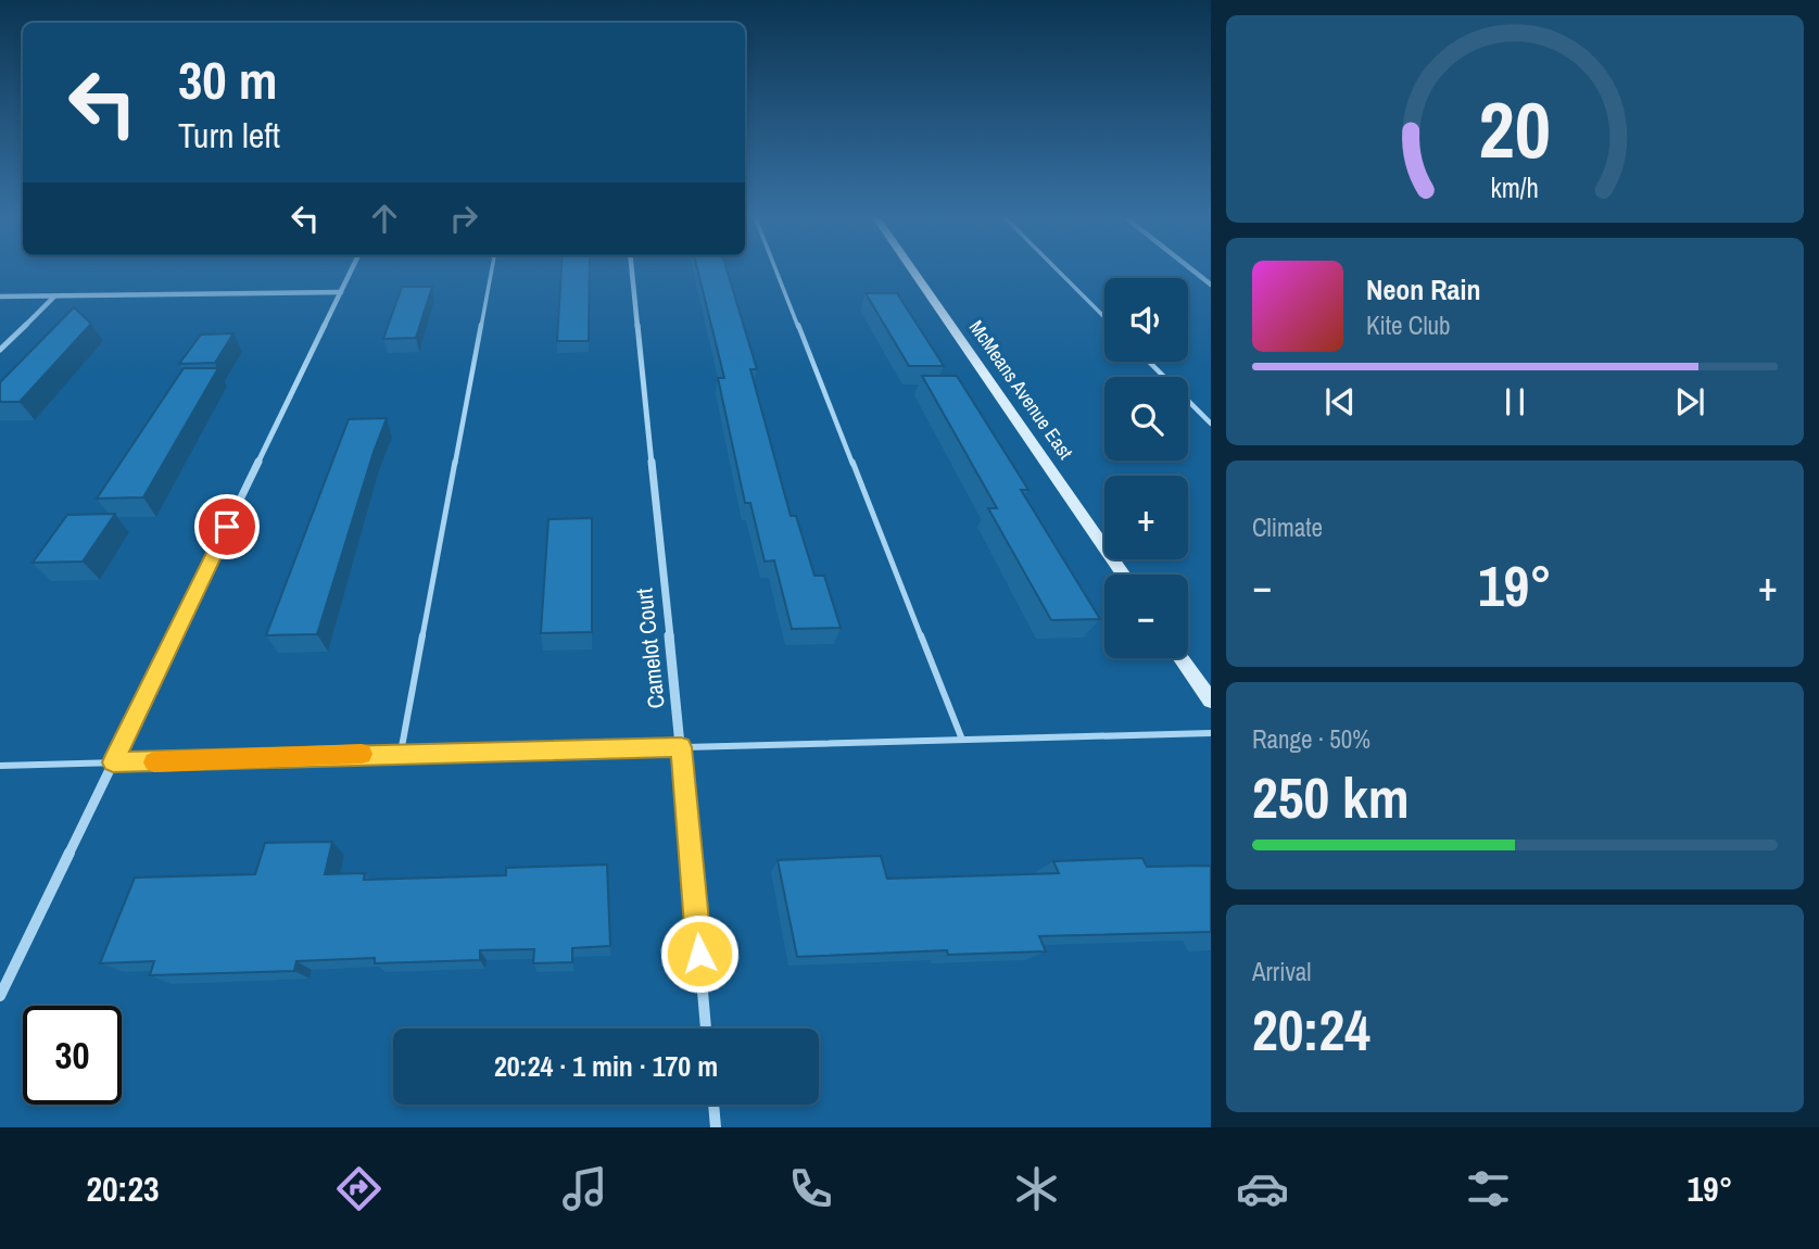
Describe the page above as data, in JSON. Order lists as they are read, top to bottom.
{
  "streets": {
    "street": ["McMeans Avenue East", "Camelot Court"]
  },
  "page": {
    "turn": ["30 m", "Turn left"],
    "song": ["Neon Rain", "Kite Club"],
    "map_buttons": ["+", "−"],
    "tile": [
      "Climate",
      ["Range · 50%", "250 km"],
      ["Arrival", "20:24"]
    ],
    "heat": ["−", "19°", "+"],
    "limit": "30",
    "trip": "20:24 · 1 min · 170 m",
    "tabs": ["20:23", "19°"],
    "gauge": ["20", "km/h"]
  }
}
